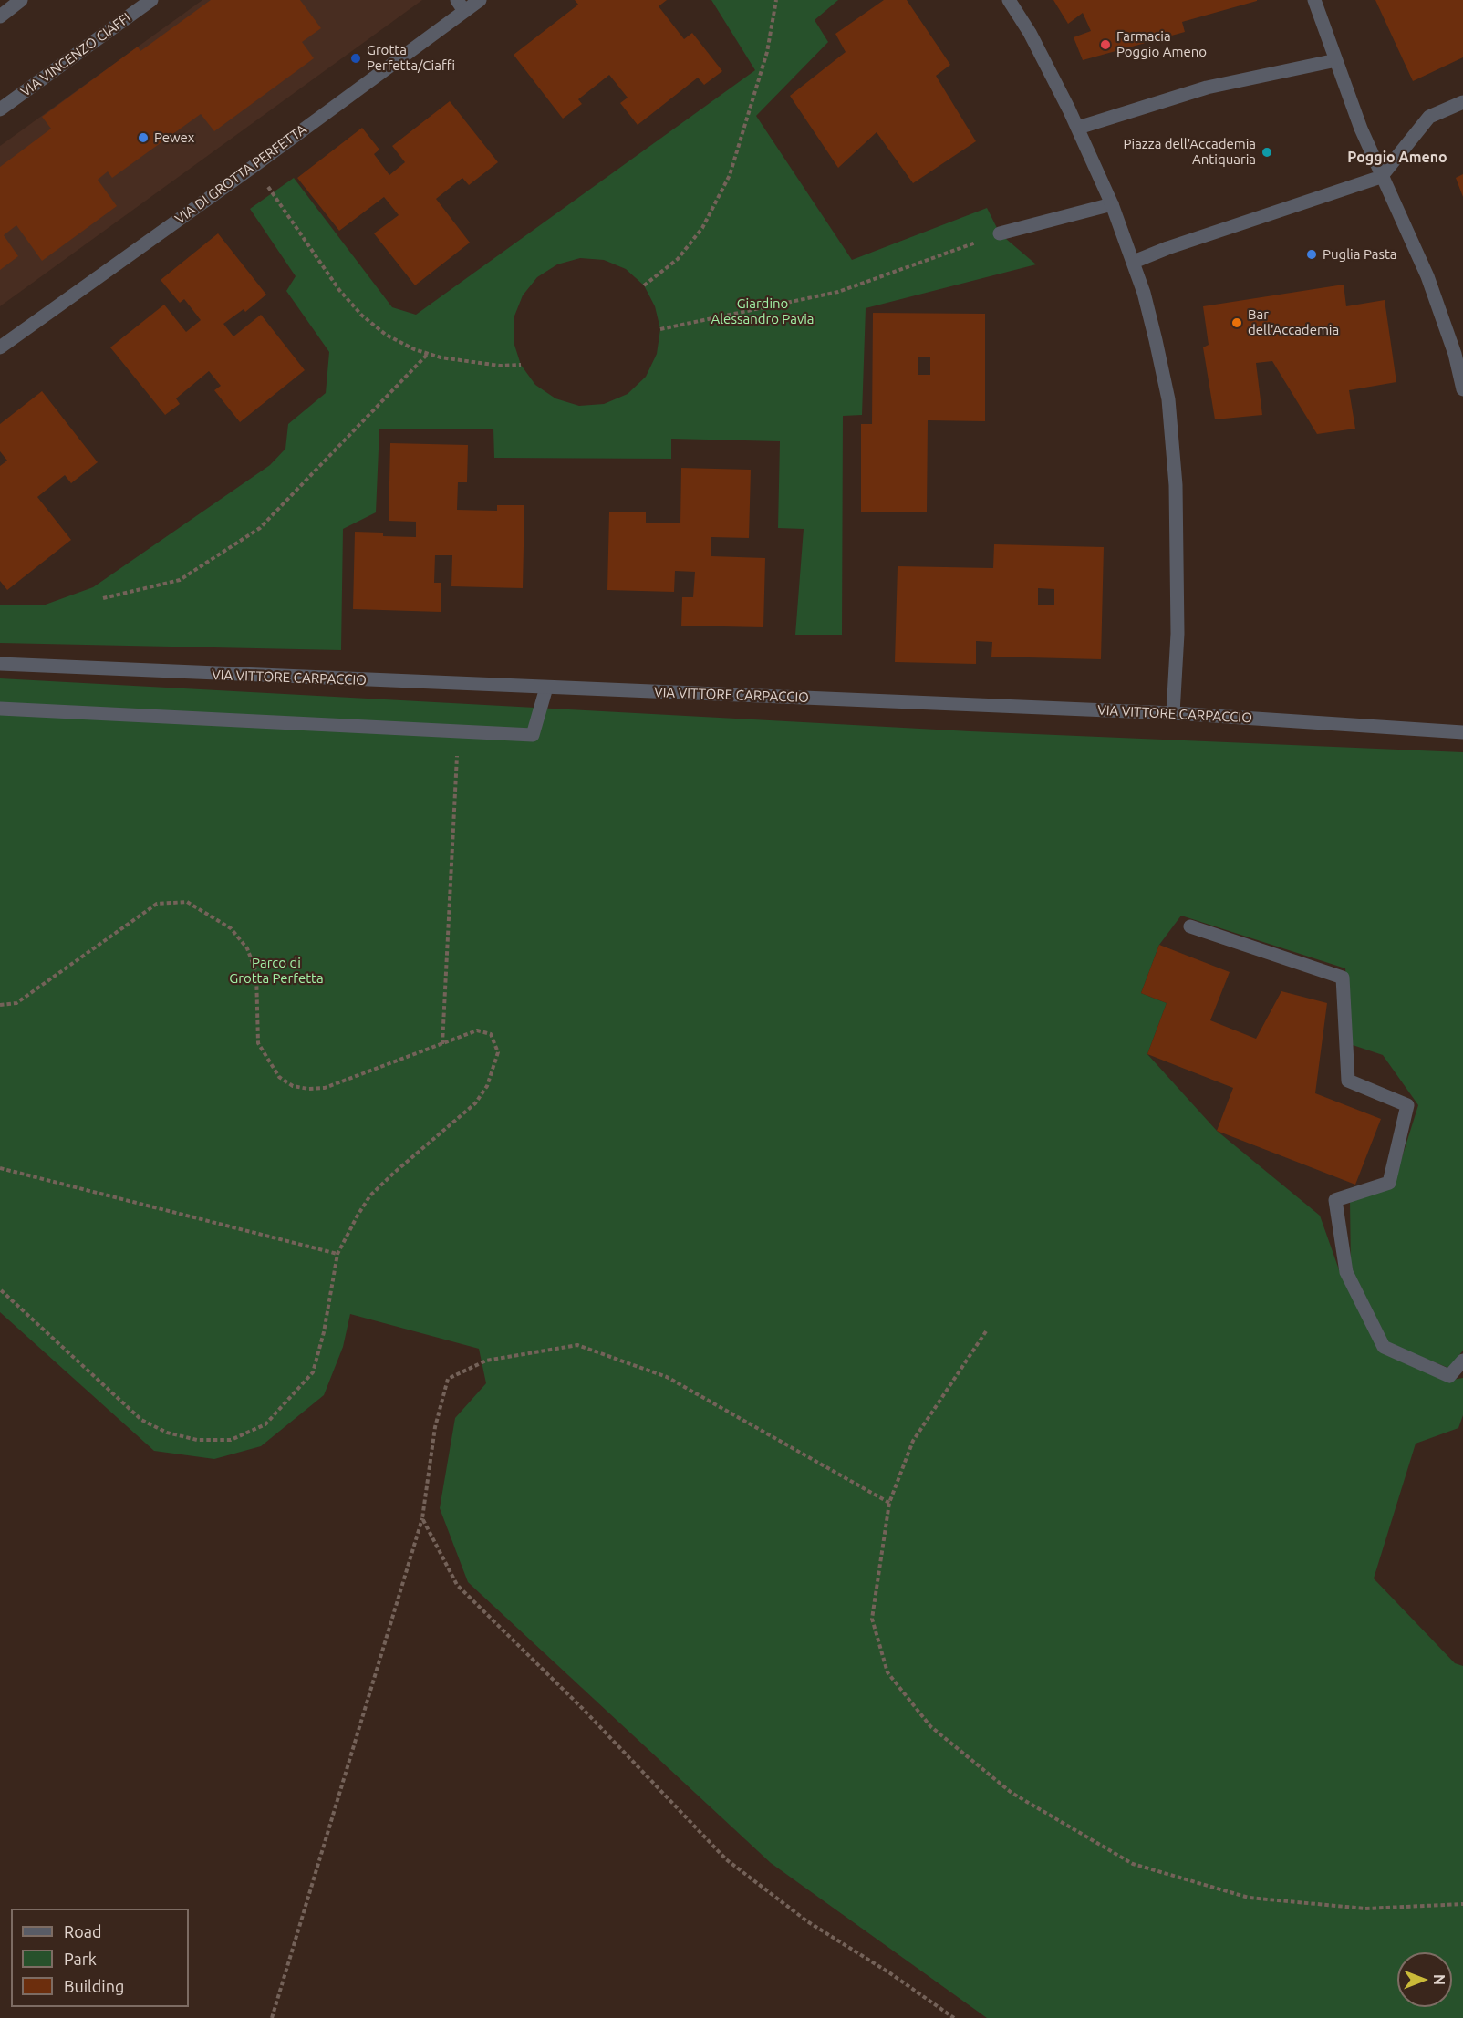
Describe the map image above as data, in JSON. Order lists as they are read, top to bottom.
{
  "streets": {
    "street": ["VIA VINCENZO CIAFFI", "VIA DI GROTTA PERFETTA", "VIA VITTORE CARPACCIO"]
  },
  "districts": ["Poggio Ameno"],
  "parks": ["Giardino Alessandro Pavia", "Parco di Grotta Perfetta"],
  "places": [
    "Farmacia Poggio Ameno",
    "Grotta Perfetta/Ciaffi",
    "Pewex",
    "Piazza dell'Accademia Antiquaria",
    "Puglia Pasta",
    "Bar dell'Accademia"
  ],
  "legend": ["Road", "Park", "Building"],
  "north": "right"
}
